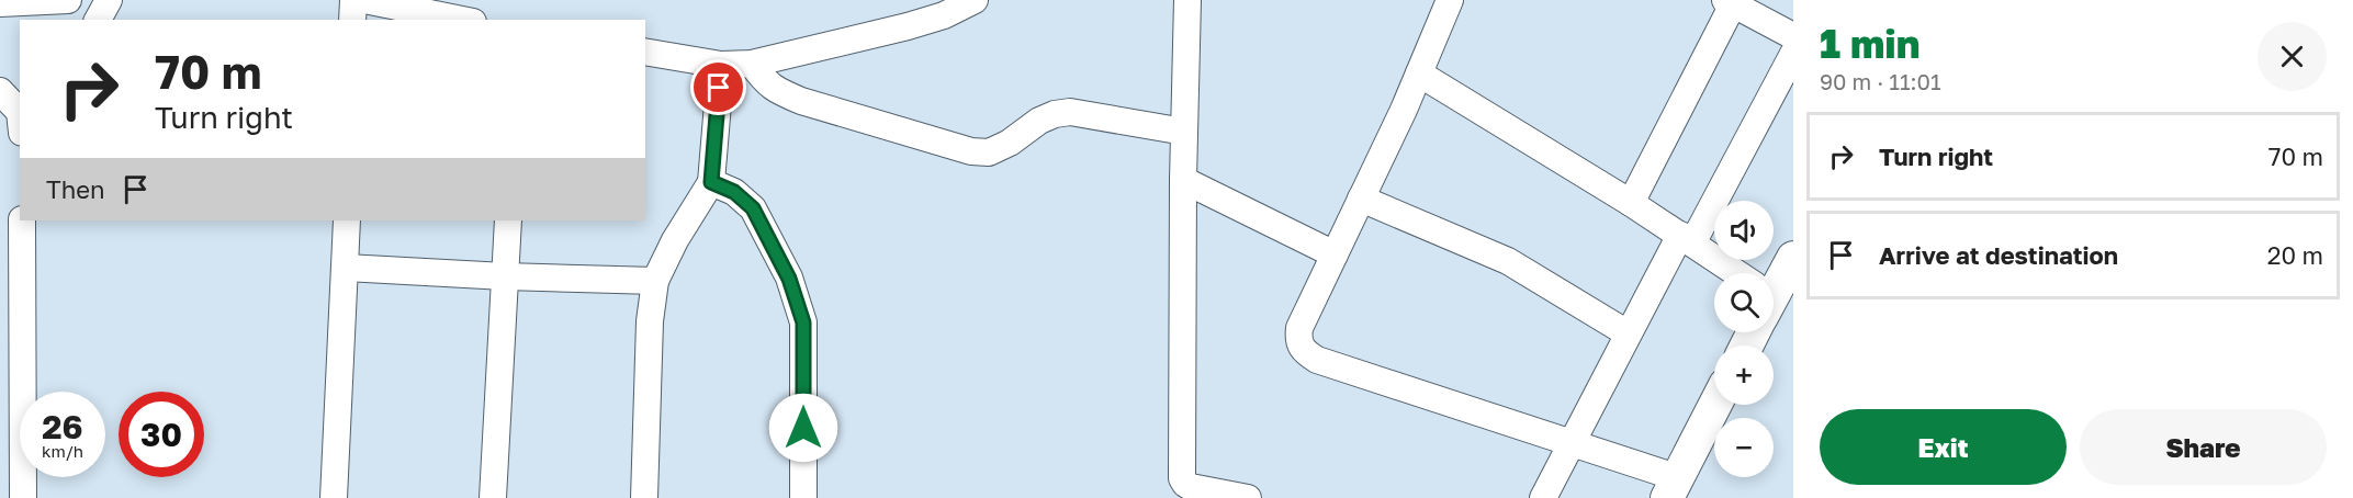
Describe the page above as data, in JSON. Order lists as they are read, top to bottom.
{
  "page": {
    "heading": ["1 min", "90 m · 11:01"],
    "turn": ["70 m", "Turn right"],
    "list": [
      {
        "name": "Turn right",
        "value": "70 m"
      },
      {
        "name": "Arrive at destination",
        "value": "20 m"
      }
    ],
    "then": "Then",
    "map_buttons": ["+", "−"],
    "speed": "26 km/h",
    "limit": "30",
    "buttons": ["Exit", "Share"]
  }
}
